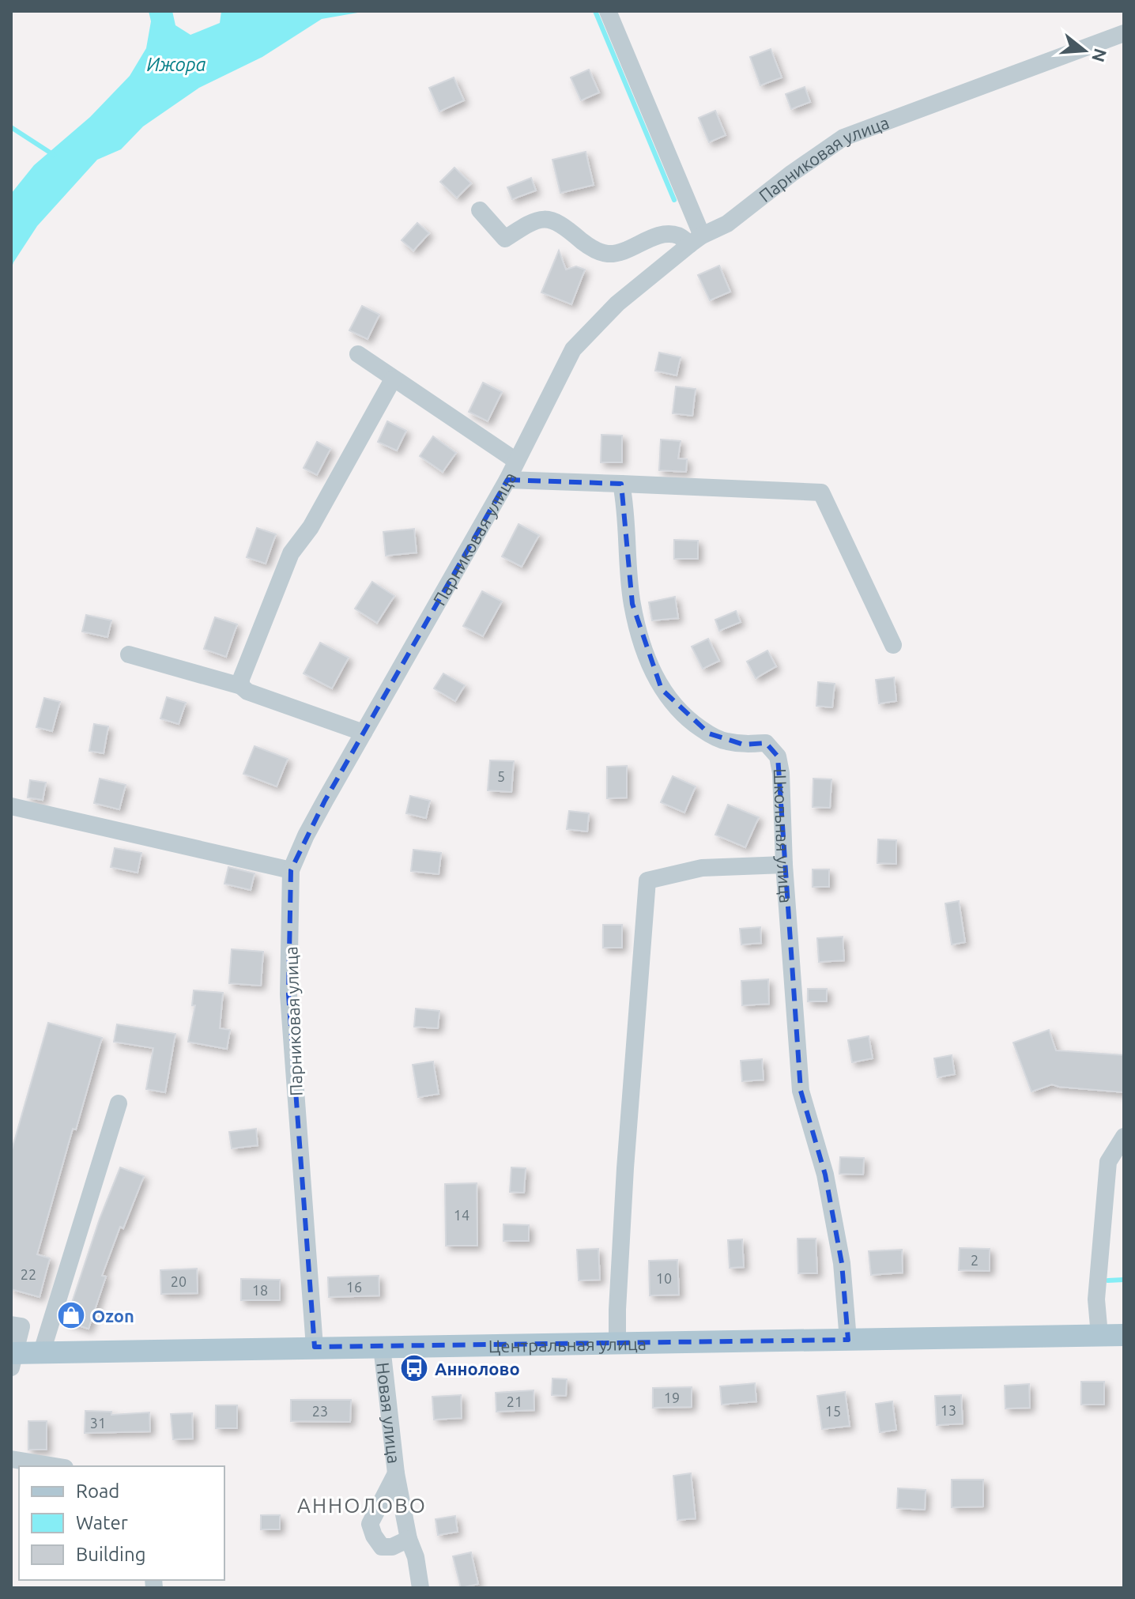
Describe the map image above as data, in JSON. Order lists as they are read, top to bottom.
{
  "streets": {
    "main road": ["Центральная улица"],
    "street": ["Парниковая улица", "Школьная улица", "Новая улица"]
  },
  "crossings": [
    ["Парниковая улица", "Центральная улица"],
    ["Школьная улица", "Центральная улица"],
    ["Центральная улица", "Новая улица"]
  ],
  "districts": ["АННОЛОВО"],
  "water": ["Ижора"],
  "places": {
    "shop": ["Ozon"],
    "bus stop": ["Аннолово"]
  },
  "house_numbers": [
    "5",
    "14",
    "2",
    "22",
    "10",
    "20",
    "16",
    "18",
    "19",
    "21",
    "13",
    "23",
    "15",
    "31"
  ],
  "legend": ["Road", "Water", "Building"],
  "north": "right"
}
